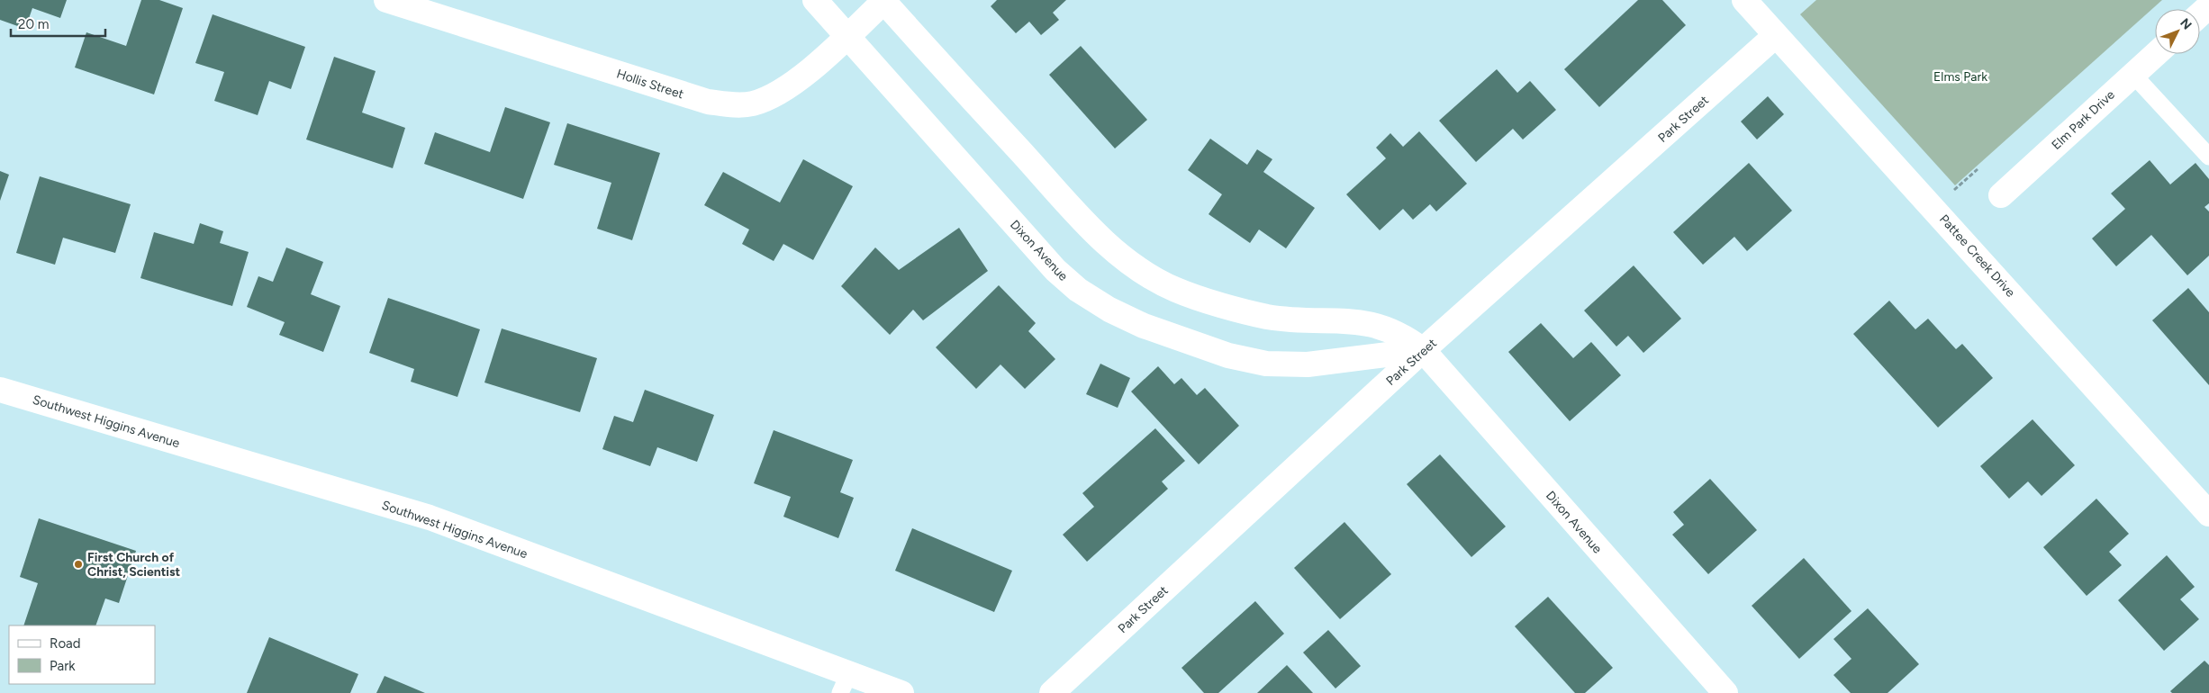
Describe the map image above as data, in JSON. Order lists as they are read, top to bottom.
{
  "streets": {
    "street": [
      "Hollis Street",
      "Park Street",
      "Elm Park Drive",
      "Dixon Avenue",
      "Pattee Creek Drive",
      "Southwest Higgins Avenue"
    ]
  },
  "crossings": [
    ["Hollis Street", "Dixon Avenue"],
    ["Park Street", "Dixon Avenue"],
    ["Park Street", "Pattee Creek Drive"]
  ],
  "parks": ["Elms Park"],
  "places": ["First Church of Christ, Scientist"],
  "legend": ["Road", "Park"],
  "scale_bar": "20 m",
  "north": "top right"
}
